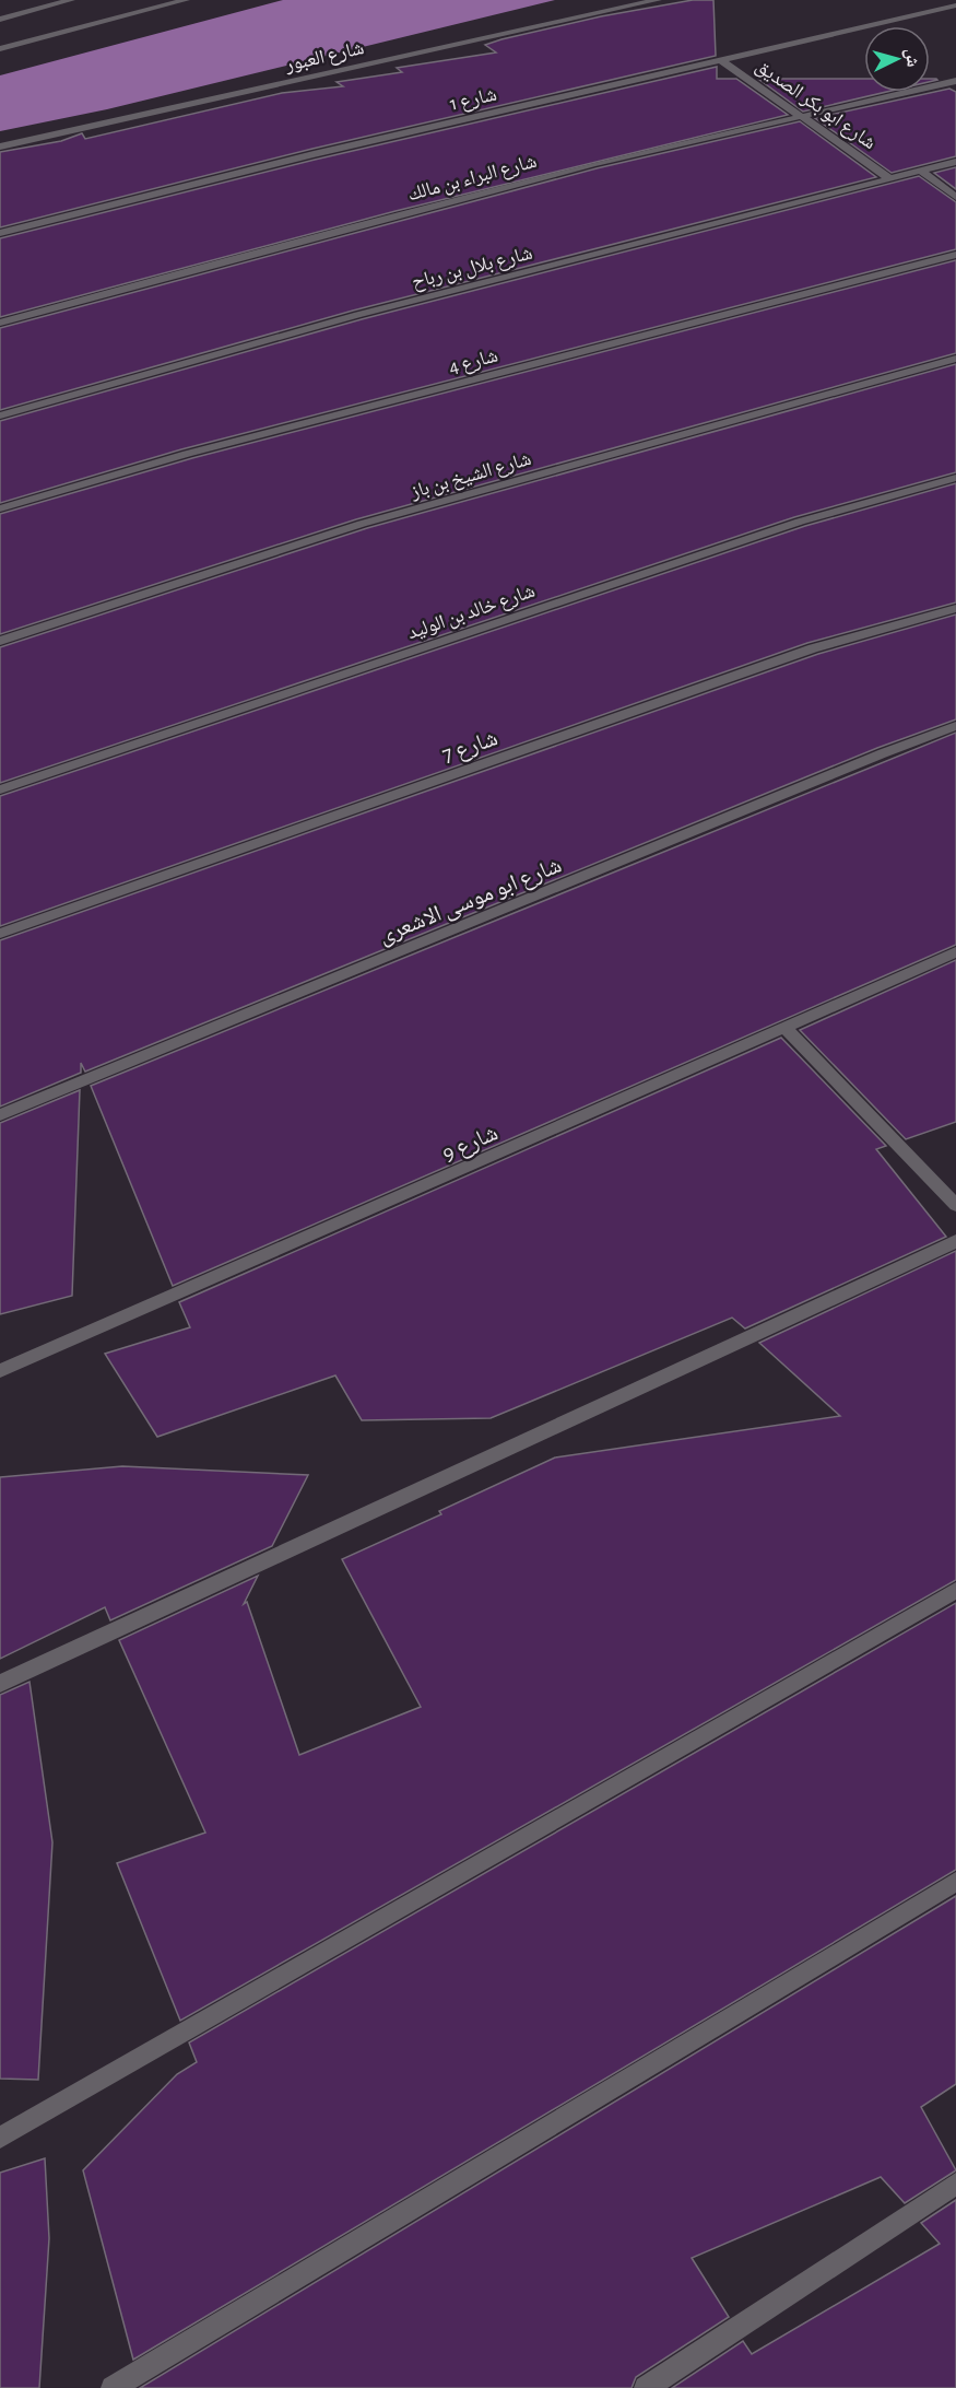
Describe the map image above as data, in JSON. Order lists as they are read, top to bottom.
{
  "streets": {
    "street": [
      "شارع العبور",
      "شارع 1",
      "شارع ابو بكر الصديق",
      "شارع البراء بن مالك",
      "شارع بلال بن رباح",
      "شارع 4",
      "شارع الشيخ بن باز",
      "شارع خالد بن الوليد",
      "شارع 7",
      "شارع ابو موسى الاشعرى",
      "شارع 9"
    ]
  },
  "crossings": [
    ["شارع 1", "شارع ابو بكر الصديق"],
    ["شارع ابو بكر الصديق", "شارع البراء بن مالك"],
    ["شارع ابو بكر الصديق", "شارع بلال بن رباح"]
  ],
  "north": "right"
}
